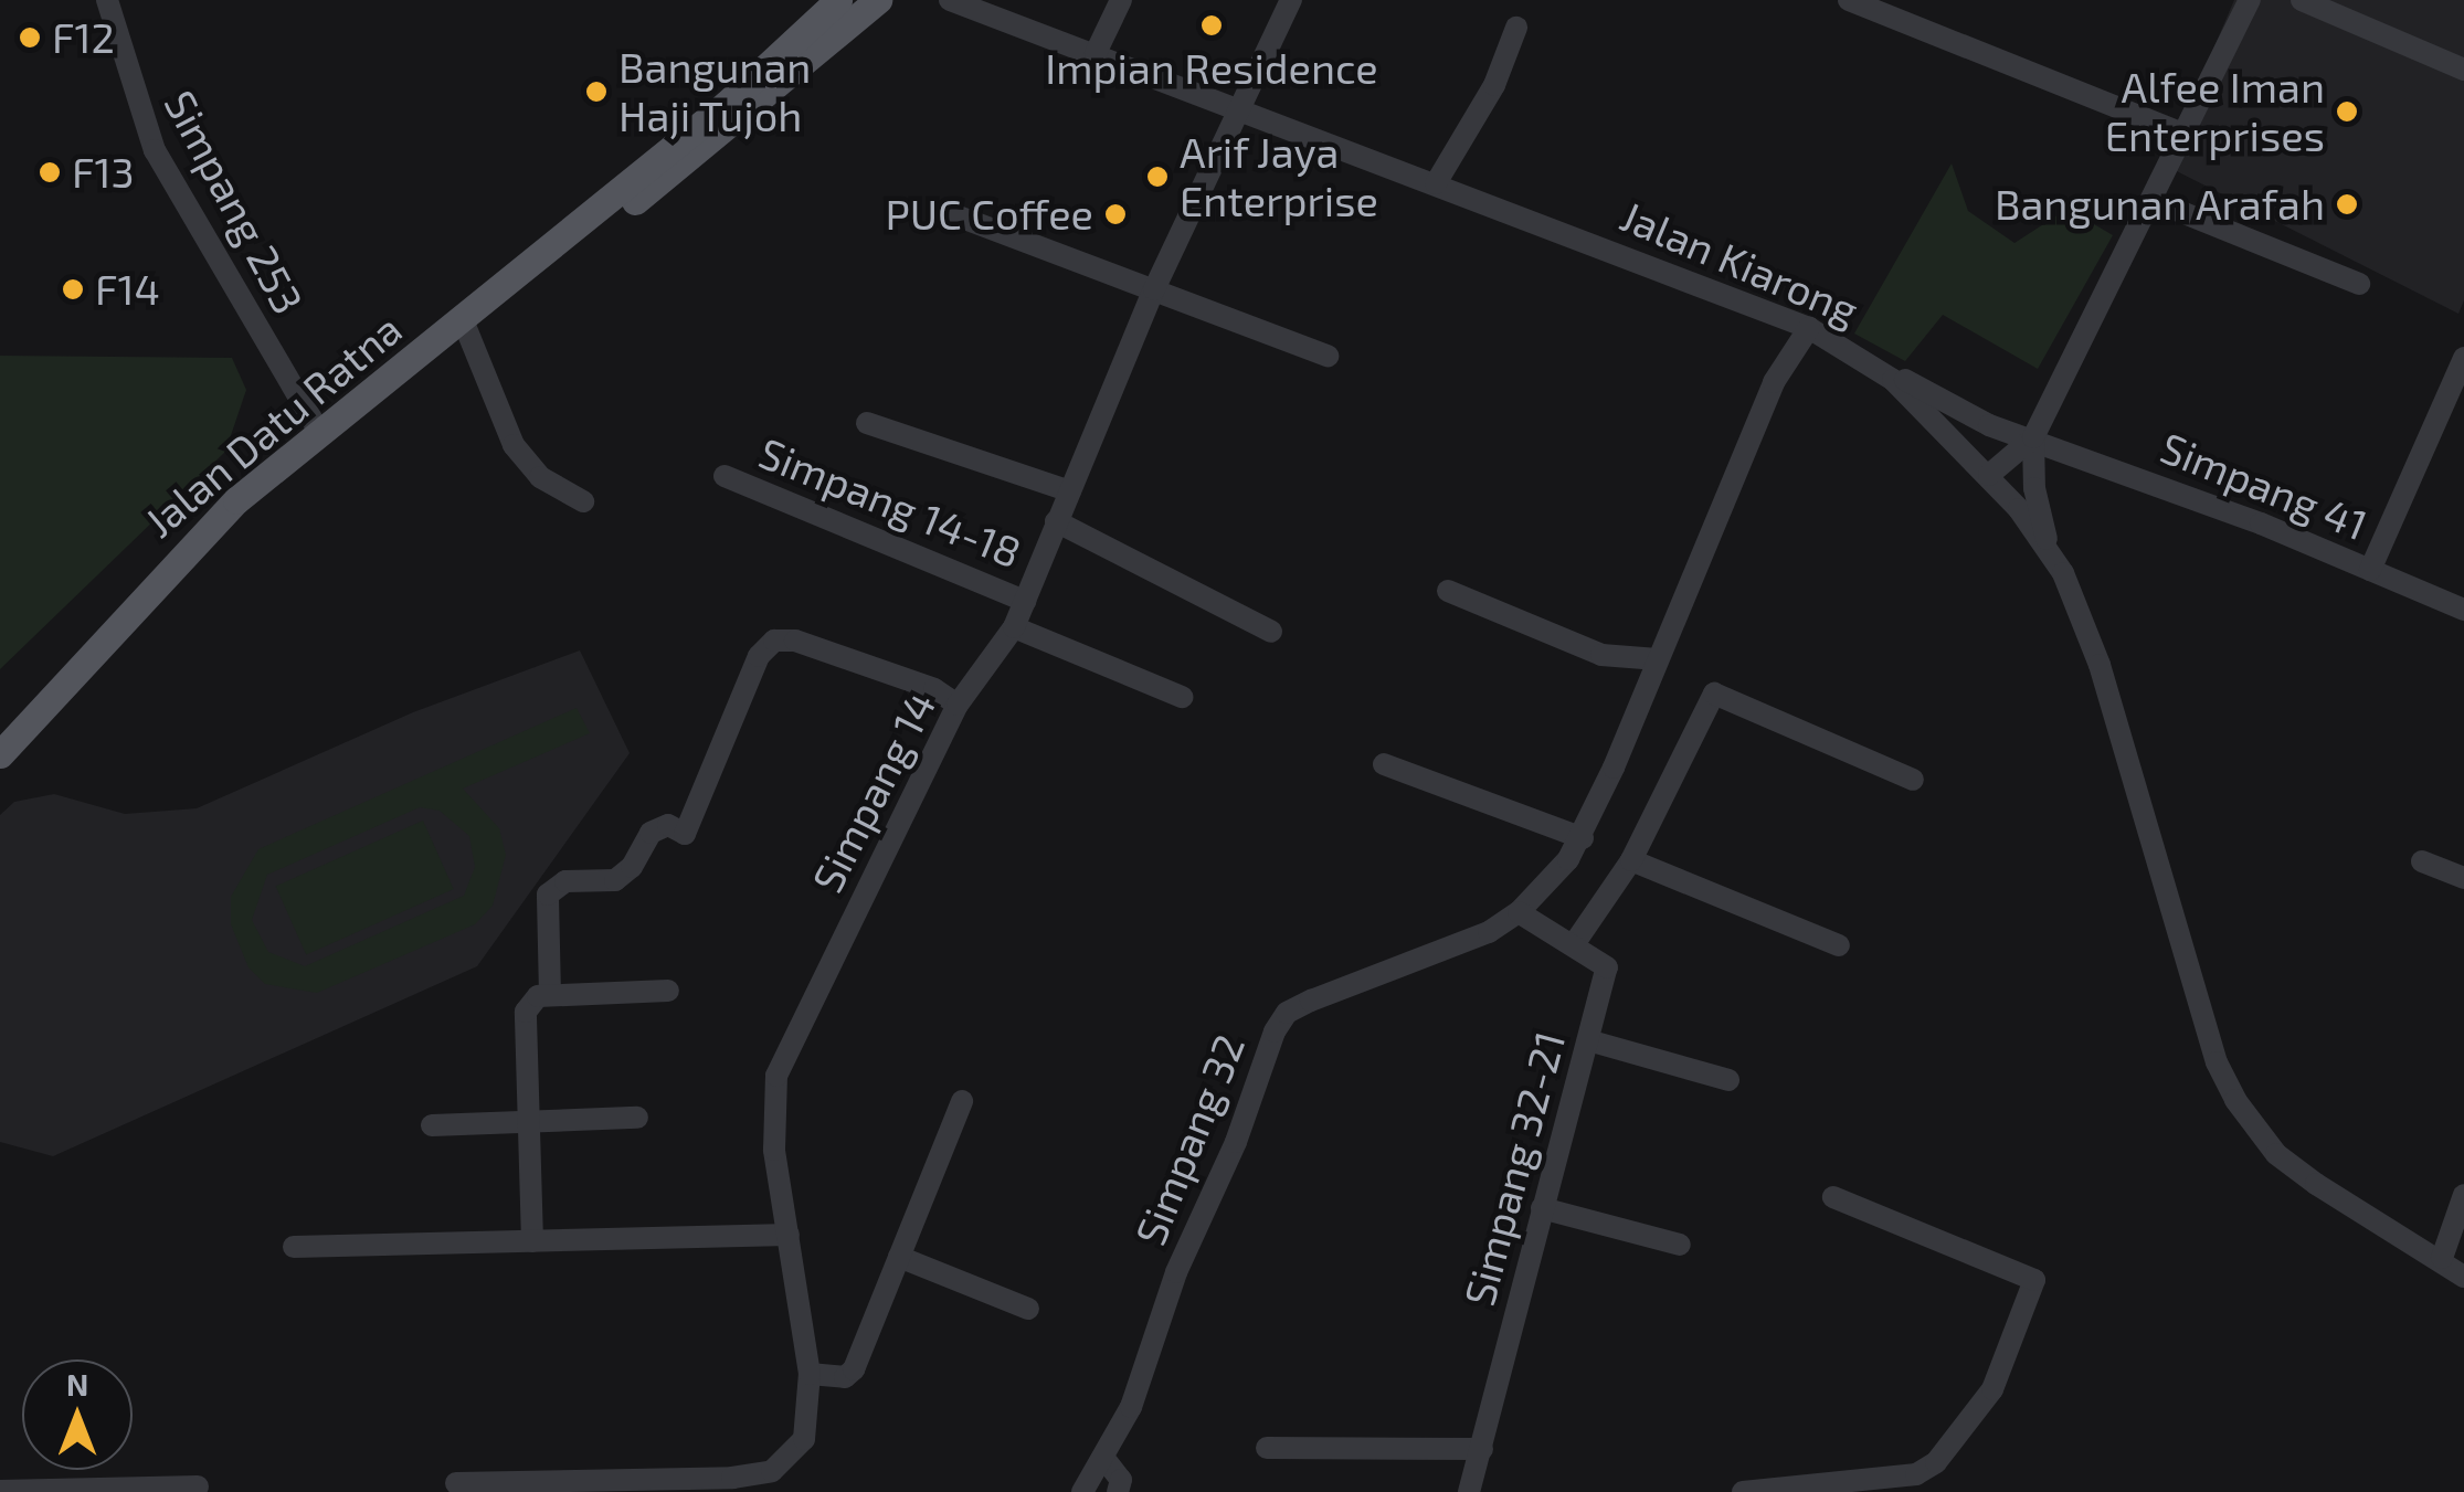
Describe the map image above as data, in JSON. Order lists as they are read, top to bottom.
{
  "streets": {
    "main road": ["Jalan Datu Ratna"],
    "street": [
      "Simpang 253",
      "Jalan Kiarong",
      "Simpang 41",
      "Simpang 14-18",
      "Simpang 14",
      "Simpang 32",
      "Simpang 32-21"
    ]
  },
  "crossings": [
    ["Simpang 253", "Jalan Datu Ratna"],
    ["Jalan Kiarong", "Simpang 41"],
    ["Jalan Kiarong", "Simpang 14"],
    ["Jalan Kiarong", "Simpang 32"],
    ["Simpang 14-18", "Simpang 14"],
    ["Simpang 32", "Simpang 32-21"]
  ],
  "places": [
    "Impian Residence",
    "F12",
    "Bangunan Haji Tujoh",
    "Alfee Iman Enterprises",
    "F13",
    "Arif Jaya Enterprise",
    "Bangunan Arafah",
    "PUC Coffee",
    "F14"
  ],
  "north": "top"
}
